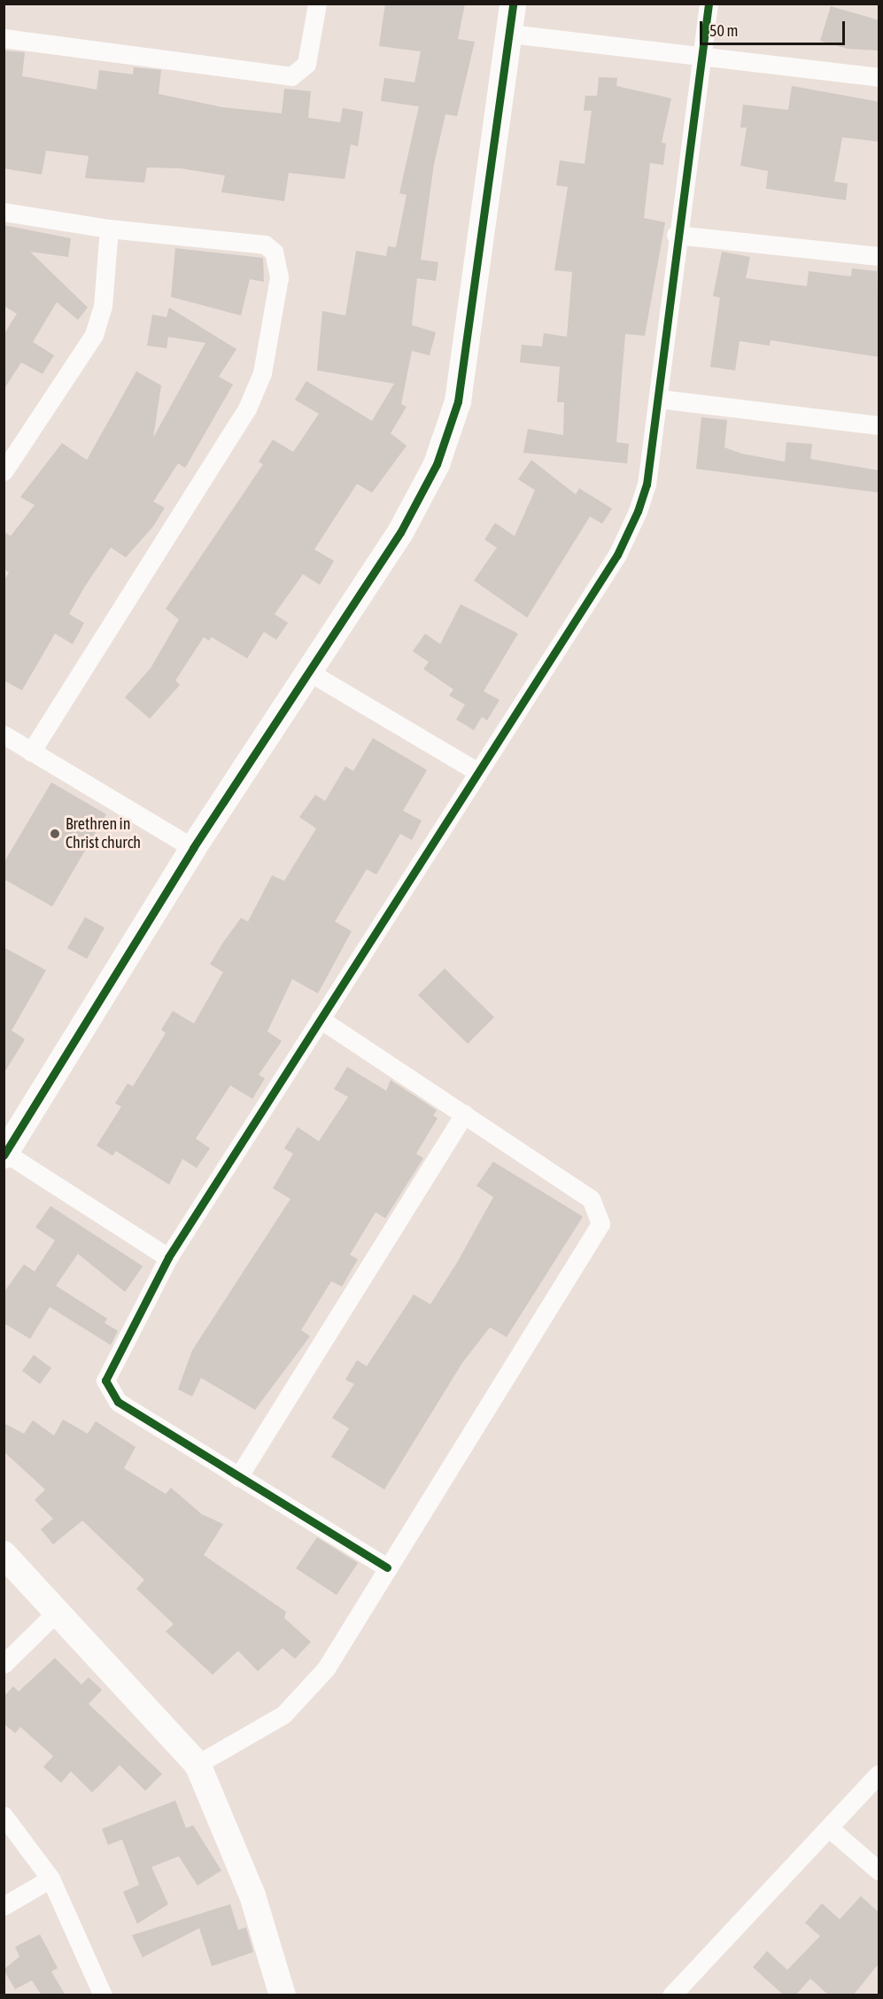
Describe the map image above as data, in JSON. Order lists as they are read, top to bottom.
{
  "places": ["Brethren in Christ church"],
  "scale_bar": "50 m"
}
